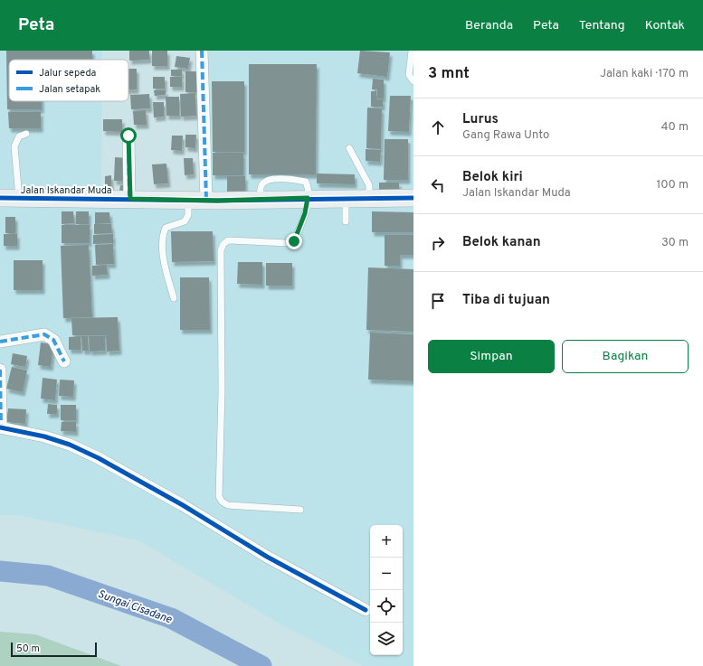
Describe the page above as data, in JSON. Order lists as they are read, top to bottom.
{
  "streets": {
    "street": ["Jalan Iskandar Muda"]
  },
  "water": ["Sungai Cisadane"],
  "legend": ["Jalur sepeda", "Jalan setapak"],
  "scale_bar": "50 m",
  "page": {
    "header": "Peta",
    "nav": [
      "Beranda",
      "Peta",
      "Tentang",
      "Kontak"
    ],
    "heading": ["3 mnt", "Jalan kaki · 170 m"],
    "list": [
      ["Lurus", "Gang Rawa Unto", "40 m"],
      ["Belok kiri", "Jalan Iskandar Muda", "100 m"],
      ["Belok kanan", "30 m"],
      "Tiba di tujuan"
    ],
    "buttons": ["Simpan", "Bagikan"],
    "map_buttons": ["+", "−"],
    "scale": "50 m"
  }
}
